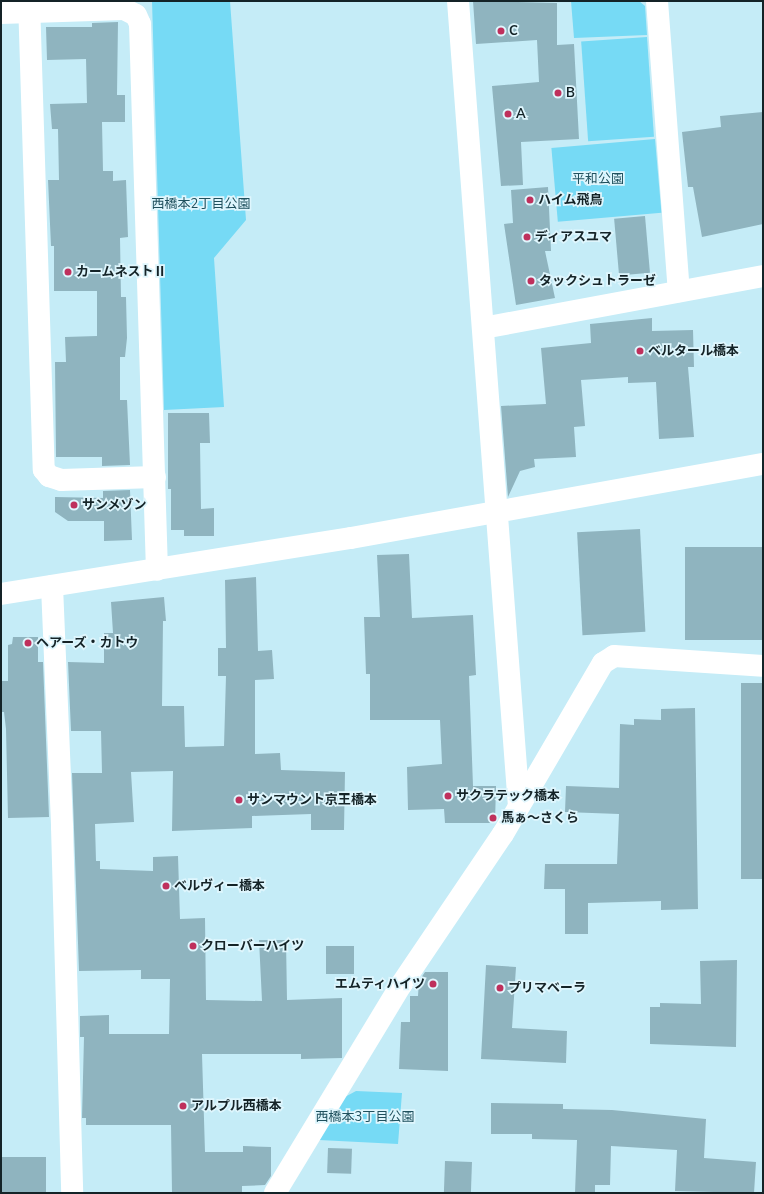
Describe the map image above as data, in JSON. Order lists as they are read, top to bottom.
{
  "parks": ["平和公園", "西橋本2丁目公園", "西橋本3丁目公園"],
  "places": [
    "C",
    "B",
    "A",
    "ハイム飛鳥",
    "ディアスユマ",
    "カームネストⅡ",
    "タックシュトラーゼ",
    "ベルタール橋本",
    "サンメゾン",
    "ヘアーズ・カトウ",
    "サクラテック橋本",
    "サンマウント京王橋本",
    "馬ぁ～さくら",
    "ベルヴィー橋本",
    "クローバーハイツ",
    "エムティハイツ",
    "プリマベーラ",
    "アルプル西橋本"
  ]
}
